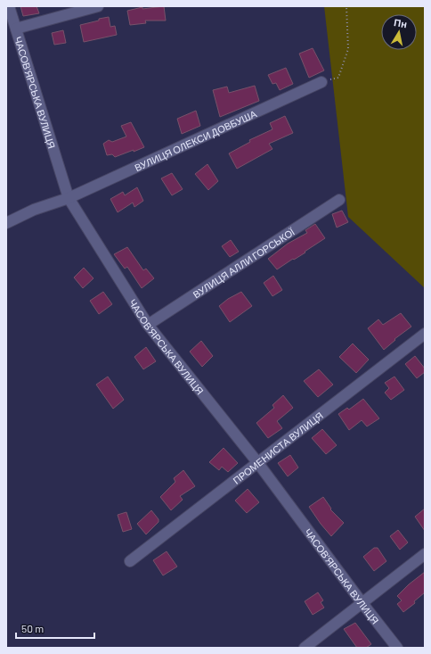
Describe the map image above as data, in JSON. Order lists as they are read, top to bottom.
{
  "streets": {
    "street": [
      "ЧАСОВ'ЯРСЬКА ВУЛИЦЯ",
      "ВУЛИЦЯ ОЛЕКСИ ДОВБУША",
      "ВУЛИЦЯ АЛЛИ ГОРСЬКОЇ",
      "ПРОМЕНИСТА ВУЛИЦЯ"
    ]
  },
  "crossings": [
    ["ЧАСОВ'ЯРСЬКА ВУЛИЦЯ", "ВУЛИЦЯ ОЛЕКСИ ДОВБУША"],
    ["ЧАСОВ'ЯРСЬКА ВУЛИЦЯ", "ВУЛИЦЯ АЛЛИ ГОРСЬКОЇ"],
    ["ЧАСОВ'ЯРСЬКА ВУЛИЦЯ", "ПРОМЕНИСТА ВУЛИЦЯ"]
  ],
  "scale_bar": "50 m",
  "north": "top"
}
